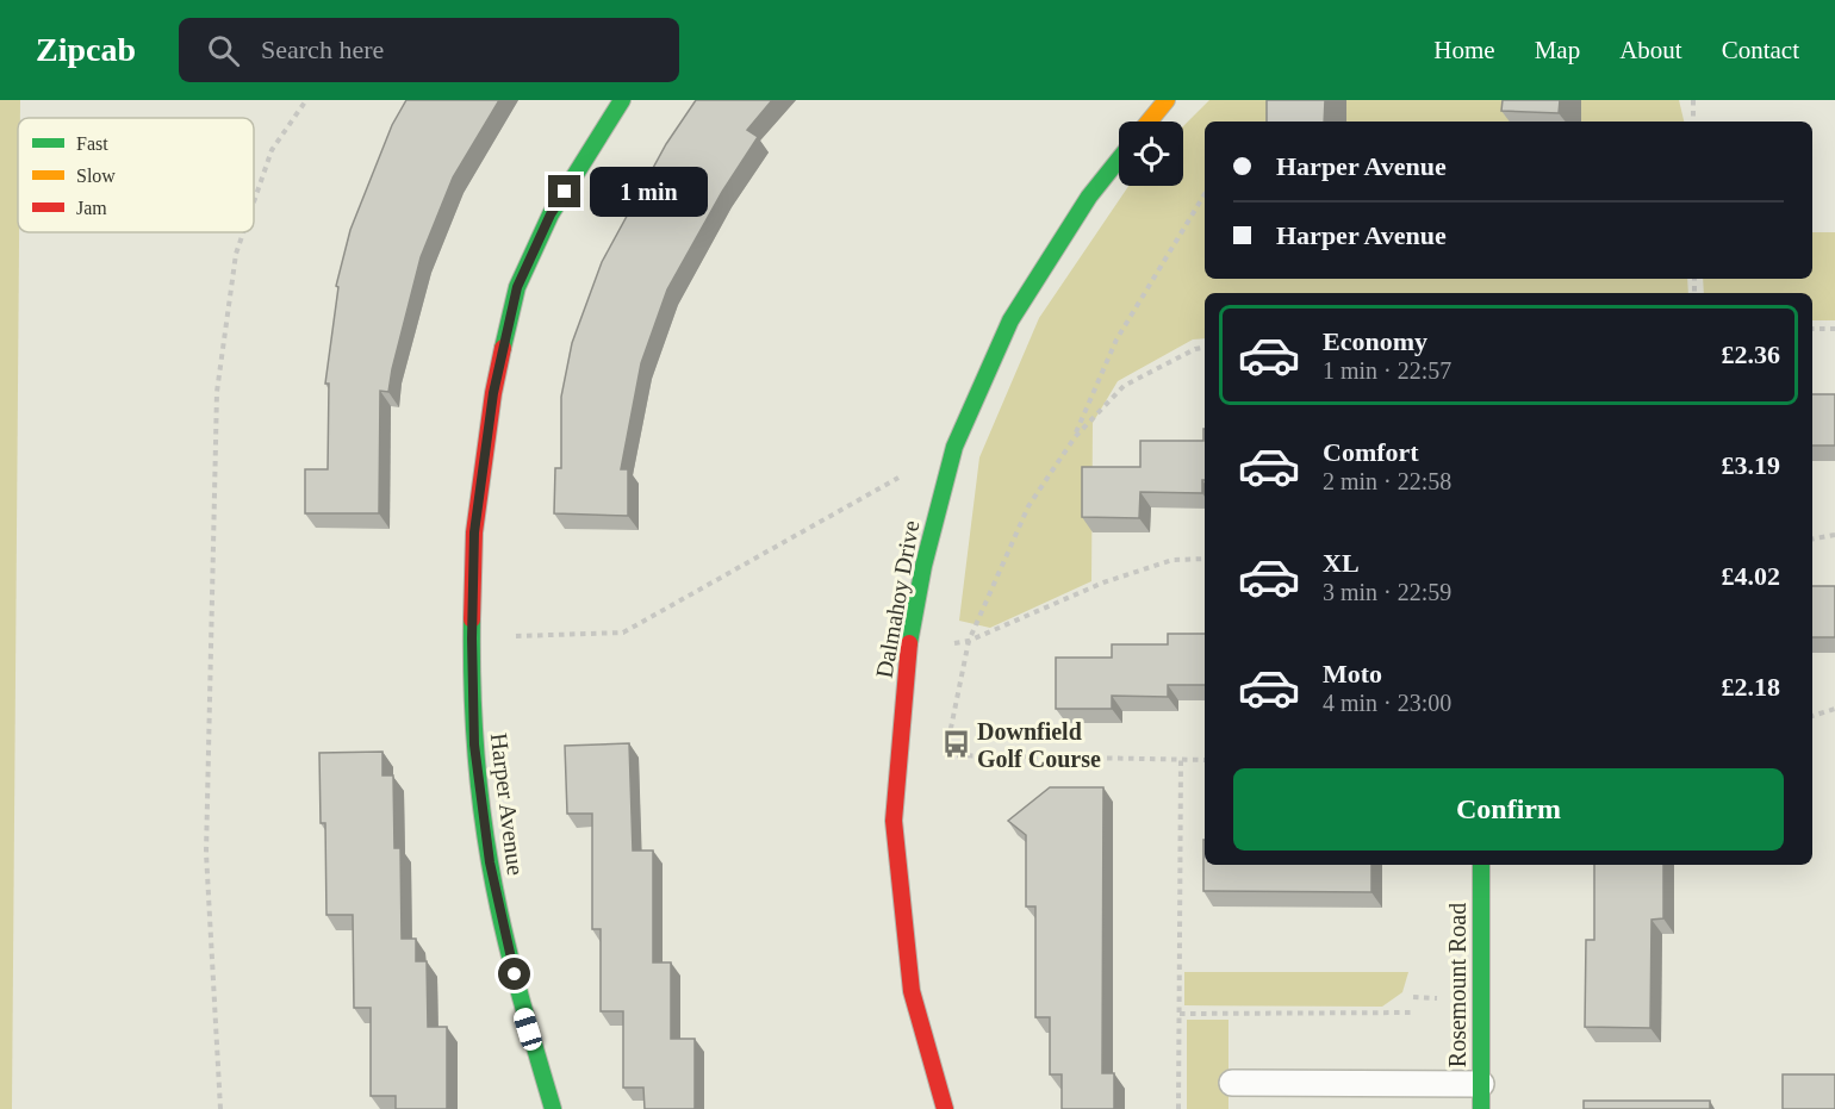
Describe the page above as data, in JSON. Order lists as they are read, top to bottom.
{
  "streets": {
    "street": ["Dalmahoy Drive", "Harper Avenue", "Rosemount Road"]
  },
  "places": {
    "bus stop": ["Downfield Golf Course"]
  },
  "legend": ["Fast", "Slow", "Jam"],
  "page": {
    "header": "Zipcab",
    "search": "Search here",
    "nav": [
      "Home",
      "Map",
      "About",
      "Contact"
    ],
    "banner": ["Harper Avenue", "Harper Avenue"],
    "bubble": "1 min",
    "list": [
      {
        "name": "Economy",
        "note": "1 min · 22:57",
        "value": "£2.36"
      },
      {
        "name": "Comfort",
        "note": "2 min · 22:58",
        "value": "£3.19"
      },
      {
        "name": "XL",
        "note": "3 min · 22:59",
        "value": "£4.02"
      },
      {
        "name": "Moto",
        "note": "4 min · 23:00",
        "value": "£2.18"
      }
    ],
    "buttons": "Confirm"
  }
}
